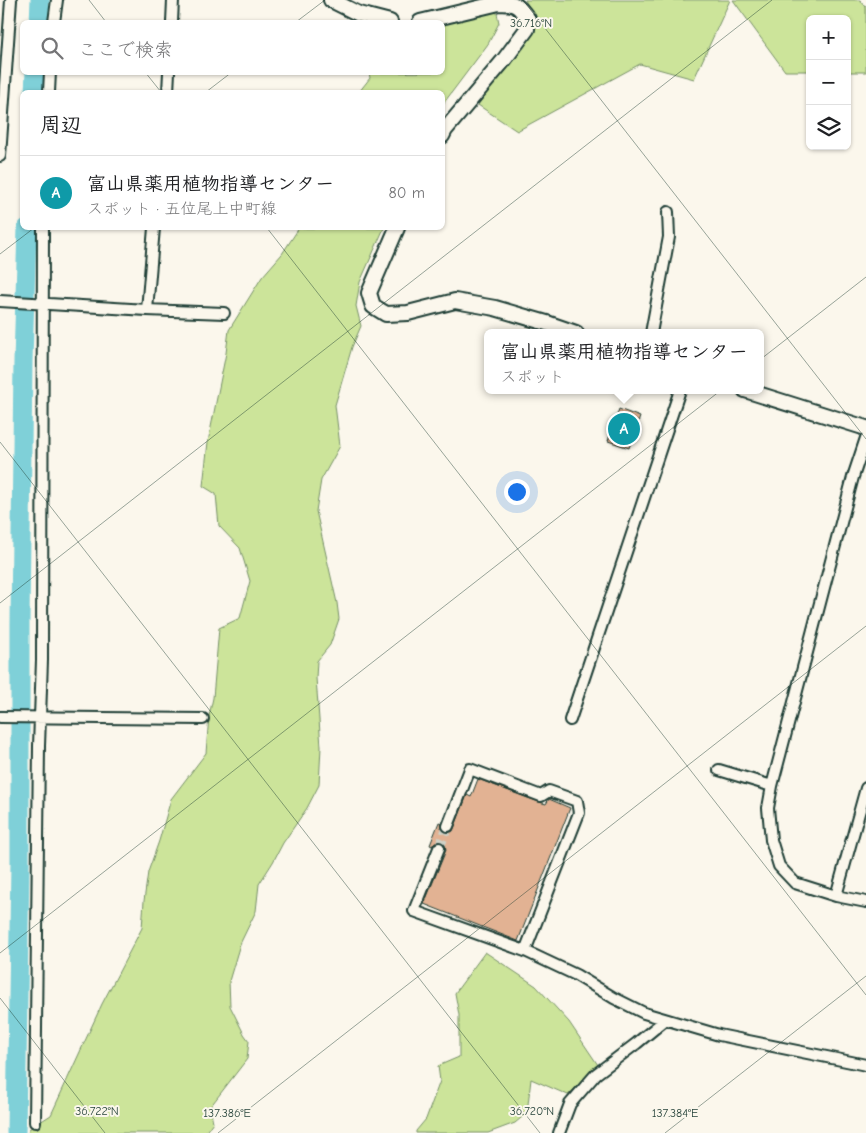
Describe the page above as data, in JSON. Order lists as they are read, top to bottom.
{
  "page": {
    "map_buttons": ["+", "−"],
    "search": "ここで検索",
    "heading": "周辺",
    "list": [
      {
        "mark": "A",
        "name": "富山県薬用植物指導センター",
        "note": "スポット · 五位尾上中町線",
        "value": "80 m"
      }
    ],
    "popup": ["富山県薬用植物指導センター", "スポット"],
    "pins": "A"
  },
  "coordinates": [
    "36.716°N",
    "36.722°N",
    "36.720°N",
    "137.386°E",
    "137.384°E"
  ]
}
